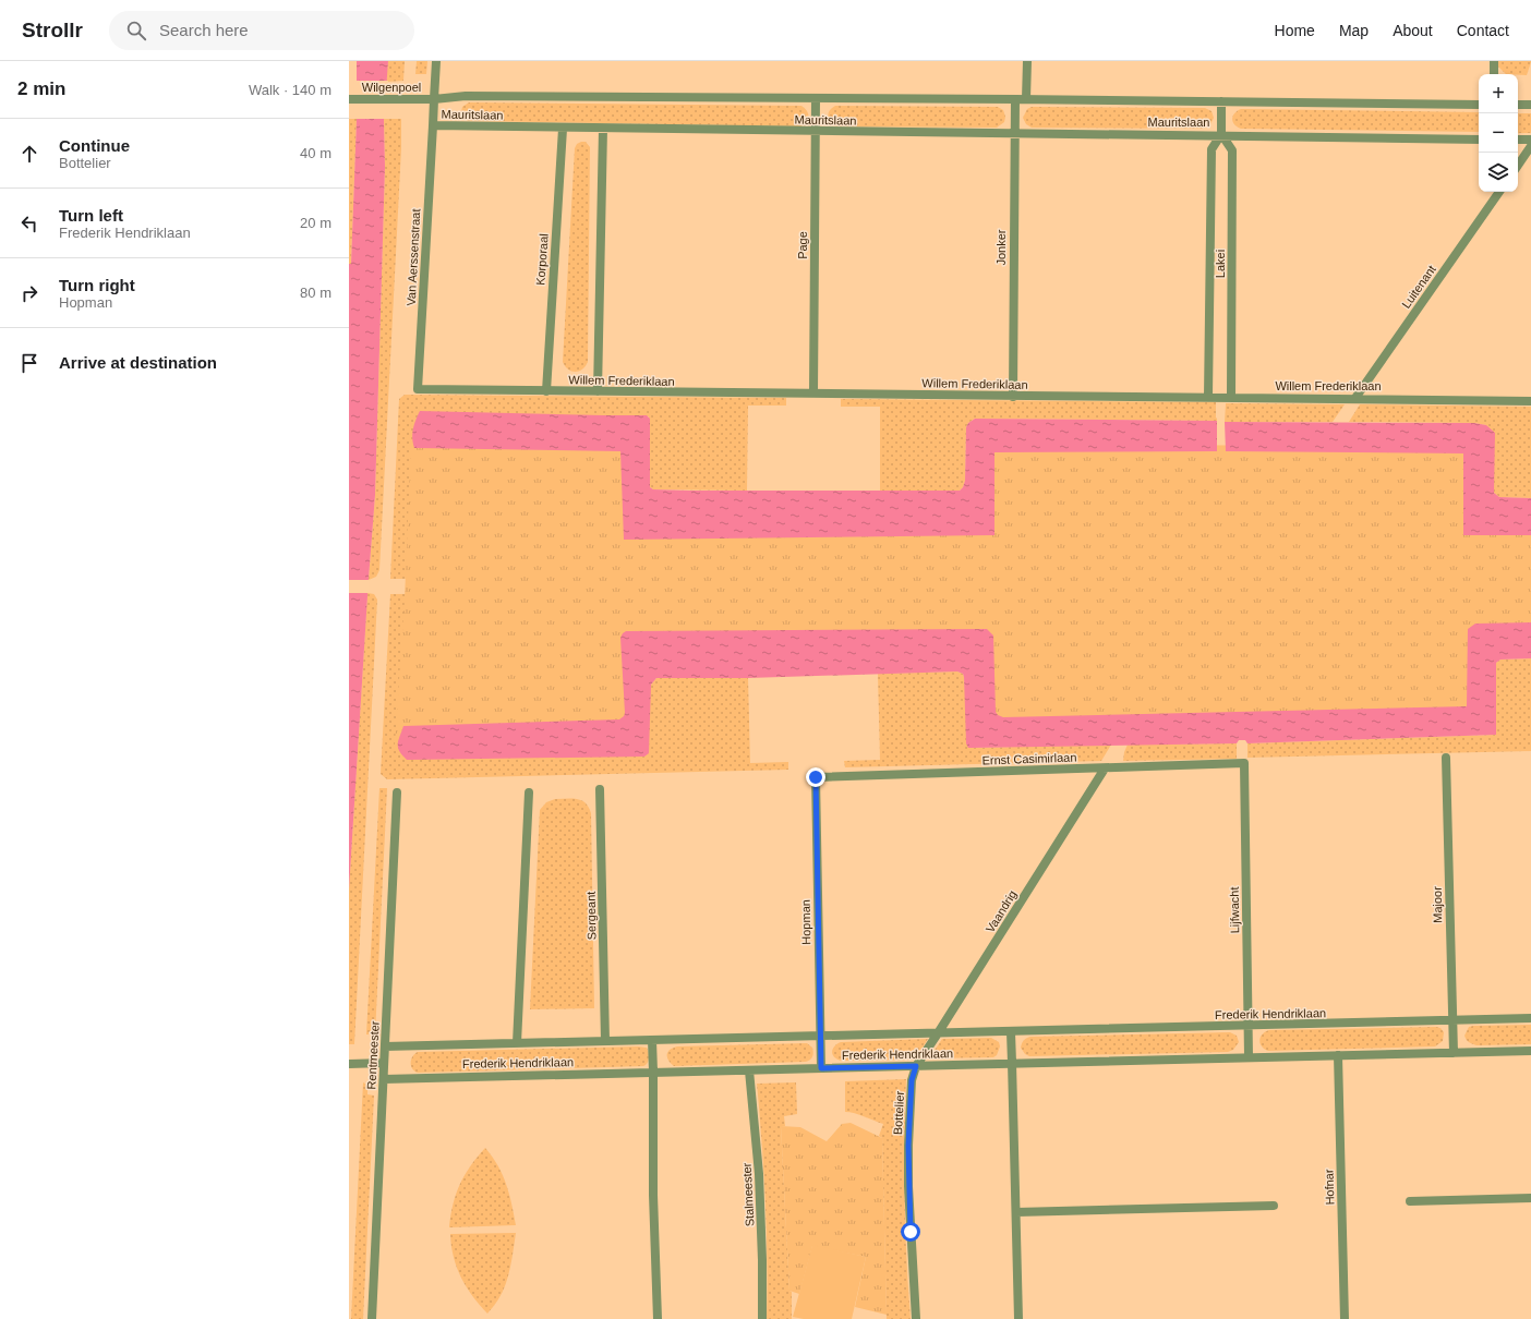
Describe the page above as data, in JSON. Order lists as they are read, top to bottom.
{
  "streets": {
    "street": [
      "Wilgenpoel",
      "Mauritslaan",
      "Page",
      "Jonker",
      "Van Aerssenstraat",
      "Korporaal",
      "Lakei",
      "Luitenant",
      "Willem Frederiklaan",
      "Ernst Casimirlaan",
      "Majoor",
      "Lijfwacht",
      "Vaandrig",
      "Sergeant",
      "Hopman",
      "Frederik Hendriklaan",
      "Rentmeester",
      "Bottelier",
      "Hofnar",
      "Stalmeester"
    ]
  },
  "crossings": [
    ["Wilgenpoel", "Mauritslaan"],
    ["Mauritslaan", "Page"],
    ["Mauritslaan", "Jonker"],
    ["Mauritslaan", "Van Aerssenstraat"],
    ["Mauritslaan", "Korporaal"],
    ["Mauritslaan", "Lakei"],
    ["Page", "Willem Frederiklaan"],
    ["Jonker", "Willem Frederiklaan"],
    ["Van Aerssenstraat", "Willem Frederiklaan"],
    ["Korporaal", "Willem Frederiklaan"],
    ["Lakei", "Willem Frederiklaan"],
    ["Luitenant", "Willem Frederiklaan"],
    ["Ernst Casimirlaan", "Lijfwacht"],
    ["Ernst Casimirlaan", "Vaandrig"],
    ["Ernst Casimirlaan", "Hopman"],
    ["Majoor", "Frederik Hendriklaan"],
    ["Lijfwacht", "Frederik Hendriklaan"],
    ["Vaandrig", "Frederik Hendriklaan"],
    ["Vaandrig", "Bottelier"],
    ["Sergeant", "Frederik Hendriklaan"],
    ["Hopman", "Frederik Hendriklaan"],
    ["Frederik Hendriklaan", "Rentmeester"],
    ["Frederik Hendriklaan", "Bottelier"],
    ["Frederik Hendriklaan", "Hofnar"],
    ["Frederik Hendriklaan", "Stalmeester"]
  ],
  "page": {
    "header": "Strollr",
    "search": "Search here",
    "nav": [
      "Home",
      "Map",
      "About",
      "Contact"
    ],
    "heading": ["2 min", "Walk · 140 m"],
    "map_buttons": ["+", "−"],
    "list": [
      ["Continue", "Bottelier", "40 m"],
      ["Turn left", "Frederik Hendriklaan", "20 m"],
      ["Turn right", "Hopman", "80 m"],
      "Arrive at destination"
    ]
  }
}
